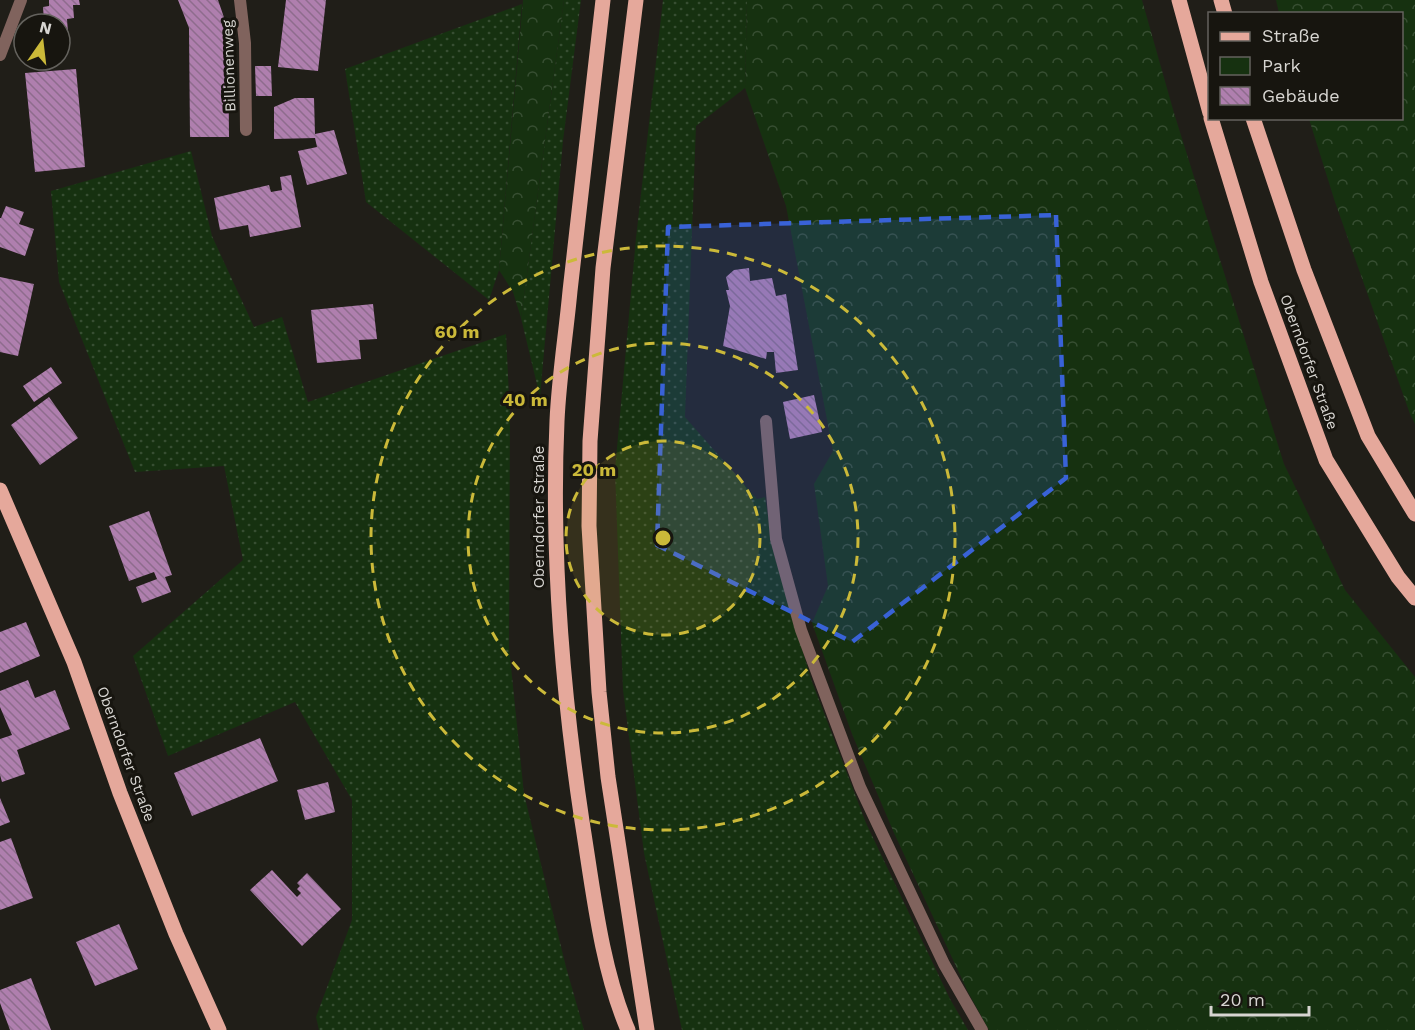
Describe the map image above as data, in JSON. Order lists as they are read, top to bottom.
{
  "streets": {
    "main road": ["Oberndorfer Straße"],
    "street": ["Billionenweg"]
  },
  "legend": ["Straße", "Park", "Gebäude"],
  "scale_bar": "20 m",
  "north": "top",
  "rings": ["60 m", "40 m", "20 m"]
}
